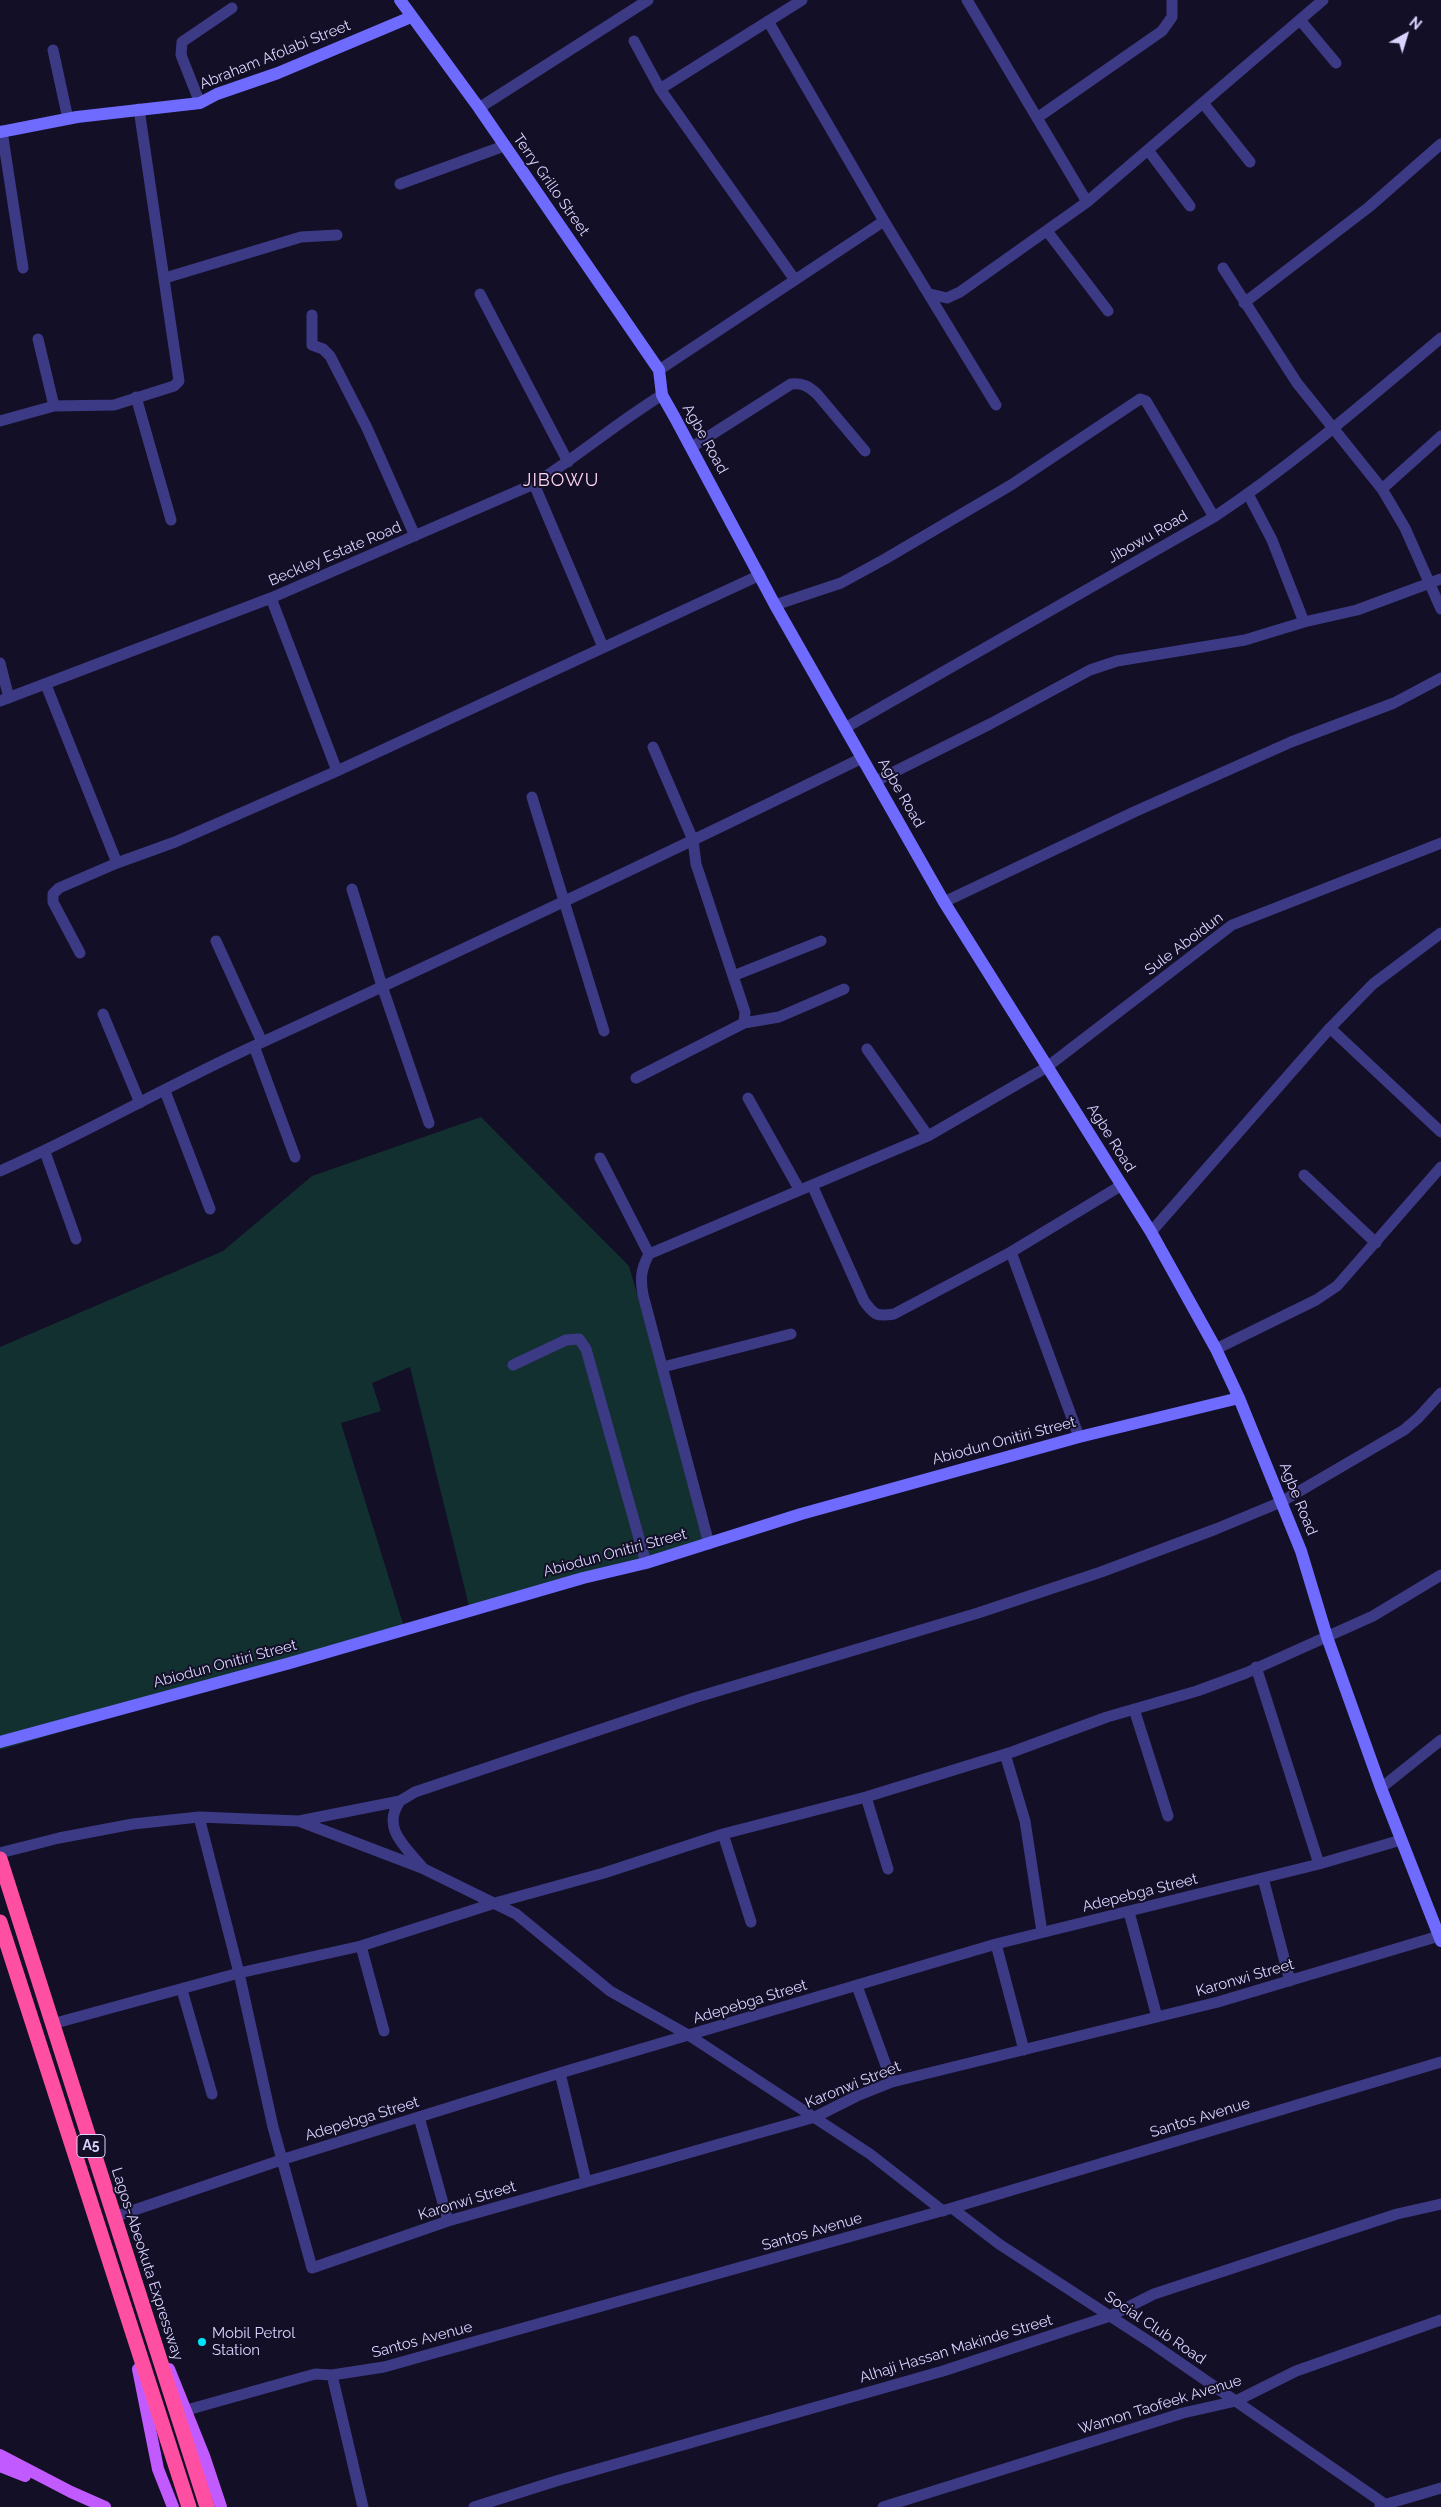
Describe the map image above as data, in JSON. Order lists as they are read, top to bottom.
{
  "streets": {
    "highway": ["A5", "Lagos-Abeokuta Expressway"],
    "street": [
      "Abraham Afolabi Street",
      "Terry Grillo Street",
      "Agbe Road",
      "Jibowu Road",
      "Beckley Estate Road",
      "Sule Aboidun",
      "Abiodun Onitiri Street",
      "Adepebga Street",
      "Karonwi Street",
      "Santos Avenue",
      "Social Club Road",
      "Alhaji Hassan Makinde Street",
      "Wamon Taofeek Avenue"
    ]
  },
  "crossings": [
    ["Abraham Afolabi Street", "Terry Grillo Street"],
    ["Terry Grillo Street", "Agbe Road"],
    ["Terry Grillo Street", "Beckley Estate Road"],
    ["Agbe Road", "Jibowu Road"],
    ["Agbe Road", "Beckley Estate Road"],
    ["Agbe Road", "Sule Aboidun"],
    ["Agbe Road", "Abiodun Onitiri Street"],
    ["Agbe Road", "Adepebga Street"],
    ["Agbe Road", "Karonwi Street"],
    ["Adepebga Street", "Karonwi Street"],
    ["Adepebga Street", "Lagos-Abeokuta Expressway"],
    ["Adepebga Street", "Social Club Road"],
    ["Karonwi Street", "Social Club Road"],
    ["Santos Avenue", "Social Club Road"],
    ["Social Club Road", "Alhaji Hassan Makinde Street"],
    ["Social Club Road", "Wamon Taofeek Avenue"]
  ],
  "districts": ["JIBOWU"],
  "places": ["Mobil Petrol Station"],
  "north": "top right"
}
